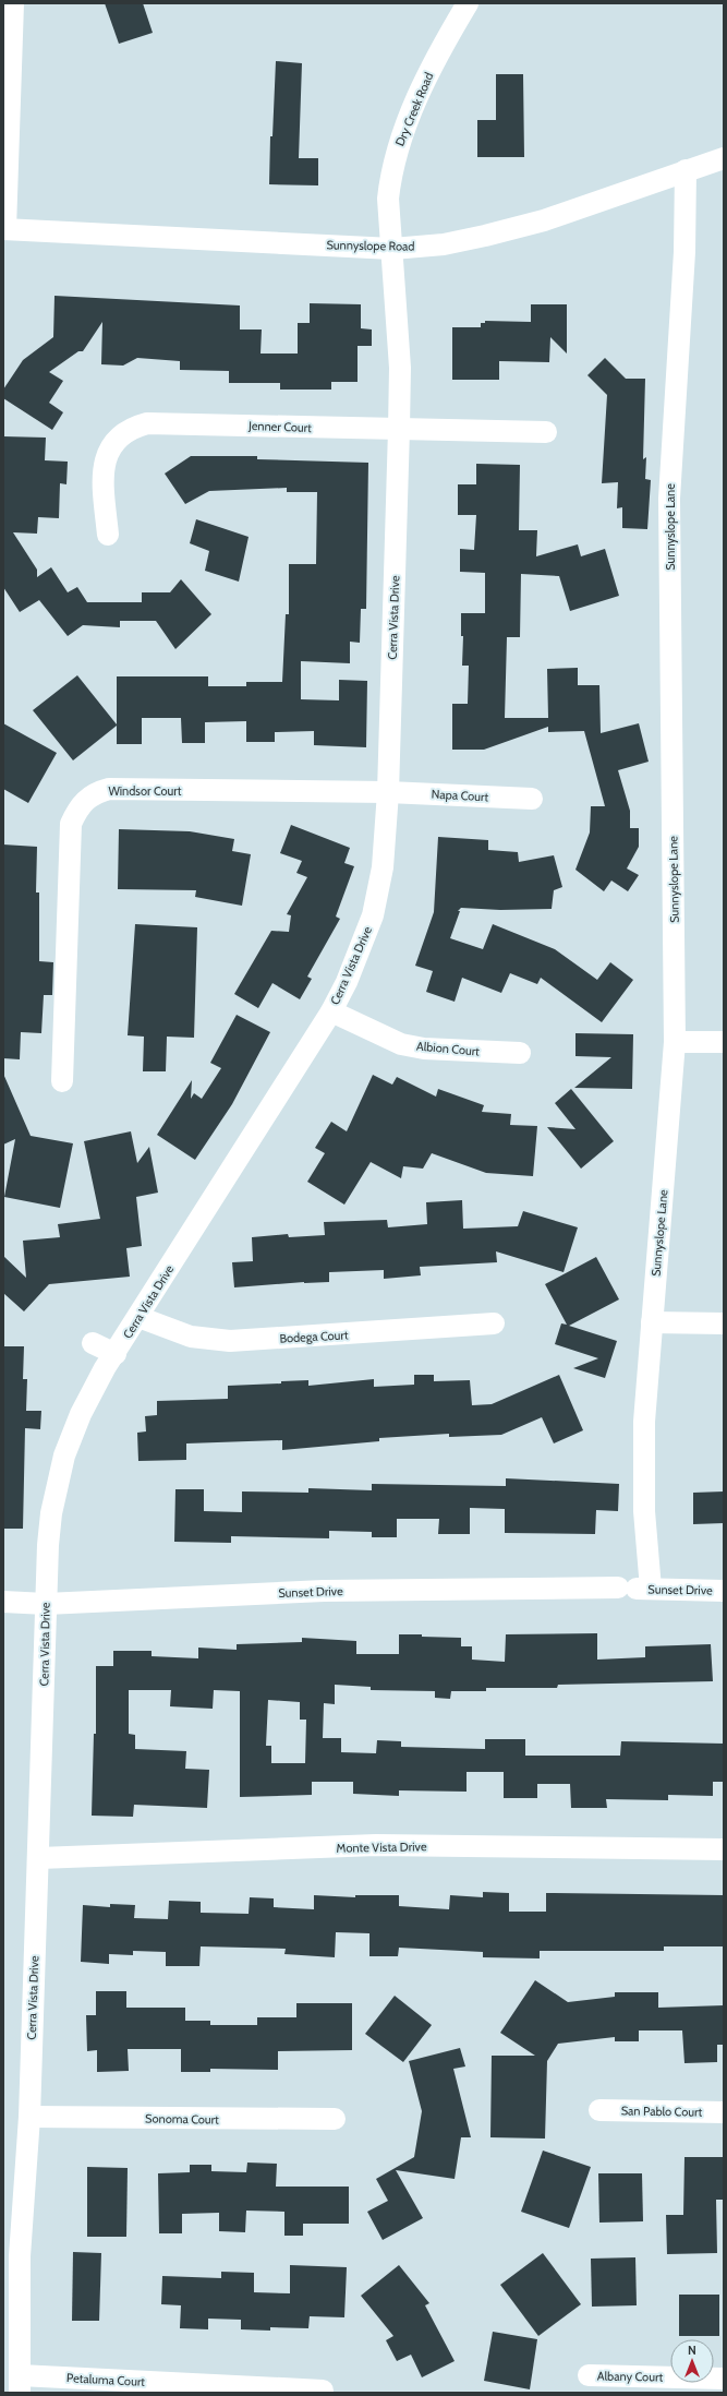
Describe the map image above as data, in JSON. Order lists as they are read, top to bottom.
{
  "streets": {
    "street": [
      "Dry Creek Road",
      "Sunnyslope Road",
      "Jenner Court",
      "Sunnyslope Lane",
      "Cerra Vista Drive",
      "Windsor Court",
      "Napa Court",
      "Albion Court",
      "Bodega Court",
      "Sunset Drive",
      "Monte Vista Drive",
      "San Pablo Court",
      "Sonoma Court",
      "Albany Court",
      "Petaluma Court"
    ]
  },
  "crossings": [
    ["Dry Creek Road", "Sunnyslope Road"],
    ["Dry Creek Road", "Cerra Vista Drive"],
    ["Sunnyslope Road", "Sunnyslope Lane"],
    ["Sunnyslope Road", "Cerra Vista Drive"],
    ["Jenner Court", "Cerra Vista Drive"],
    ["Sunnyslope Lane", "Sunset Drive"],
    ["Cerra Vista Drive", "Windsor Court"],
    ["Cerra Vista Drive", "Napa Court"],
    ["Cerra Vista Drive", "Albion Court"],
    ["Cerra Vista Drive", "Bodega Court"],
    ["Cerra Vista Drive", "Sunset Drive"],
    ["Cerra Vista Drive", "Monte Vista Drive"],
    ["Cerra Vista Drive", "Sonoma Court"],
    ["Cerra Vista Drive", "Petaluma Court"],
    ["Windsor Court", "Napa Court"]
  ],
  "north": "top"
}
